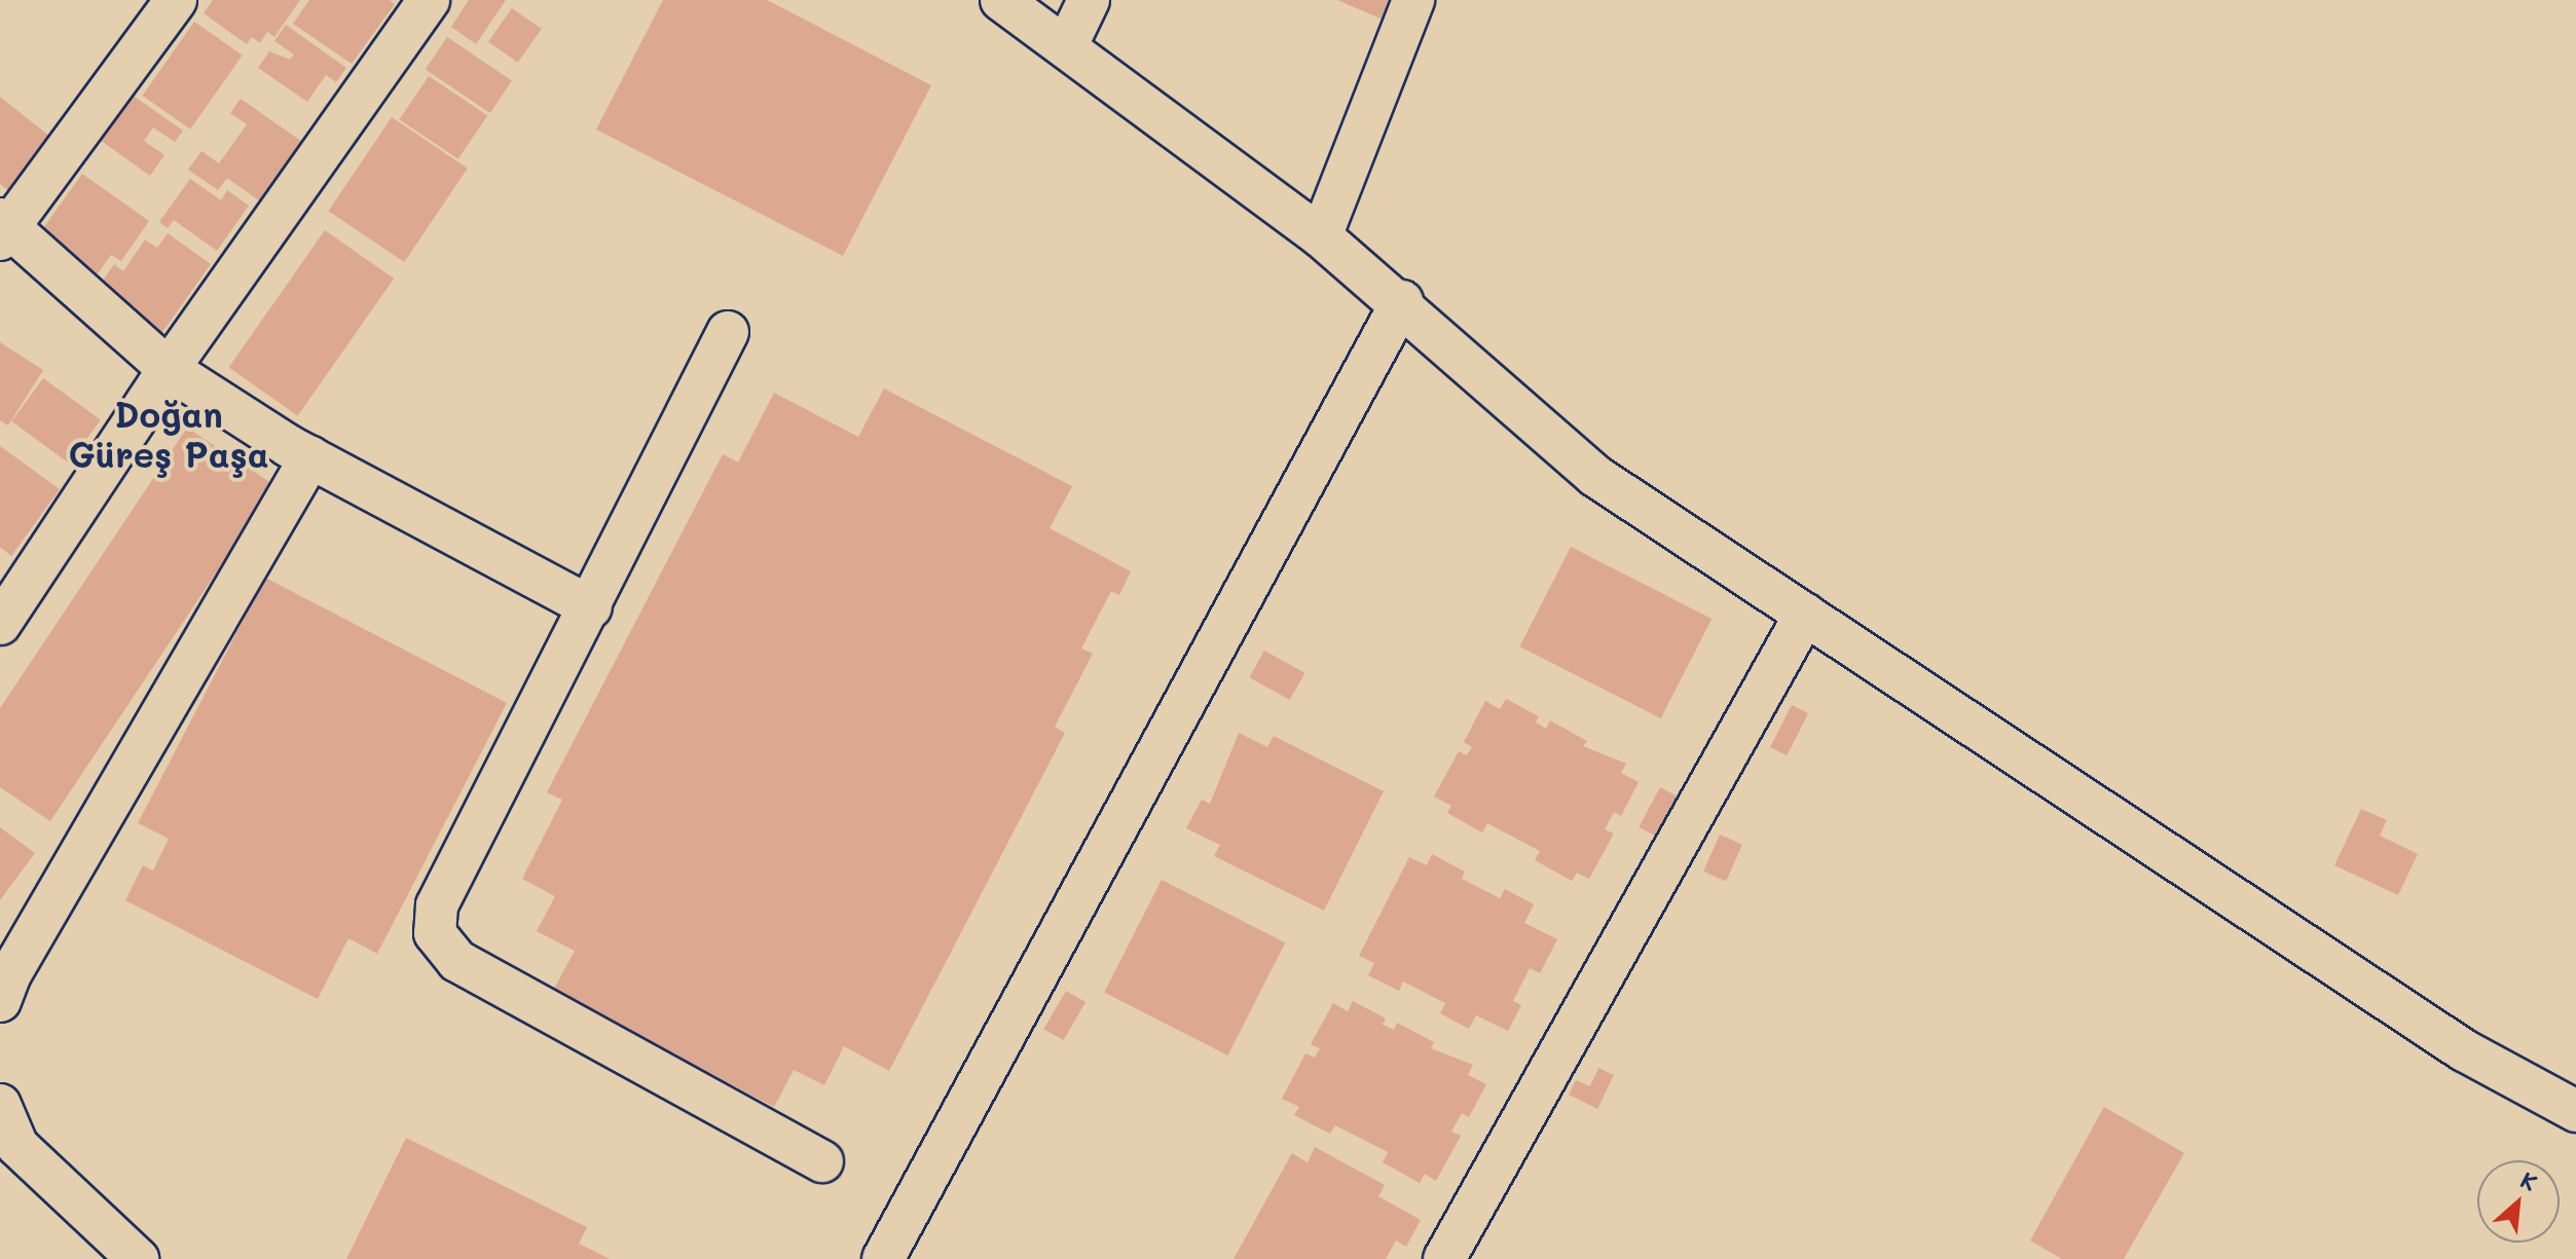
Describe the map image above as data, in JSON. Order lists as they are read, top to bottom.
{
  "districts": ["Doğan Güreş Paşa"],
  "north": "top right"
}
